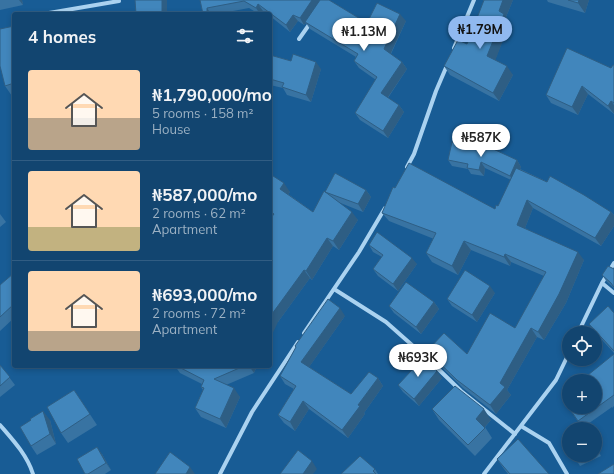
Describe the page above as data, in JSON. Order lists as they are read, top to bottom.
{
  "page": {
    "heading": "4 homes",
    "price": [
      "₦1.79M",
      "₦1.13M",
      "₦587K",
      "₦693K"
    ],
    "list": [
      {
        "name": "₦1,790,000/mo",
        "note": "5 rooms · 158 m² · House"
      },
      {
        "name": "₦587,000/mo",
        "note": "2 rooms · 62 m² · Apartment"
      },
      {
        "name": "₦693,000/mo",
        "note": "2 rooms · 72 m² · Apartment"
      }
    ],
    "map_buttons": ["+", "−"]
  }
}
